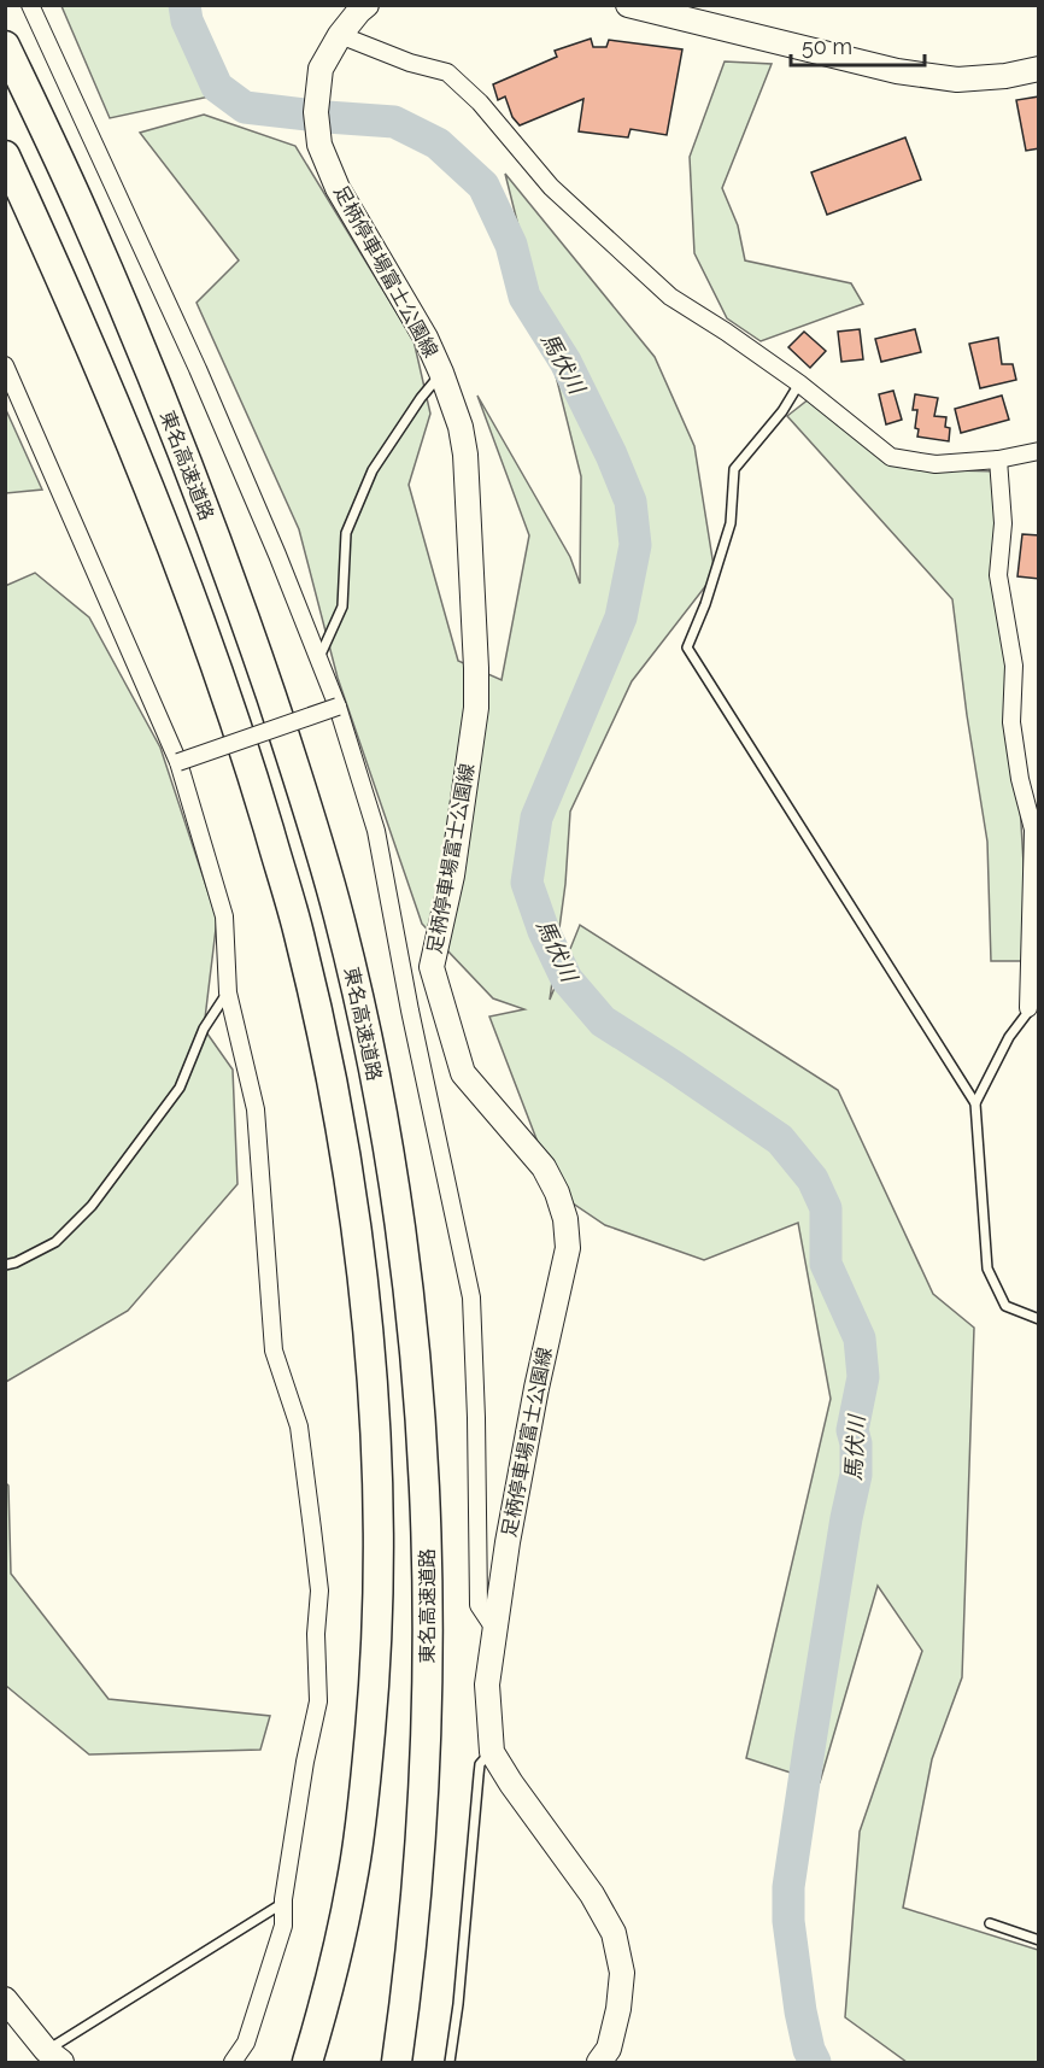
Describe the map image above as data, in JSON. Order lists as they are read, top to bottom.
{
  "streets": {
    "highway": ["東名高速道路"],
    "main road": ["足柄停車場富士公園線"]
  },
  "water": ["馬伏川"],
  "scale_bar": "50 m"
}
